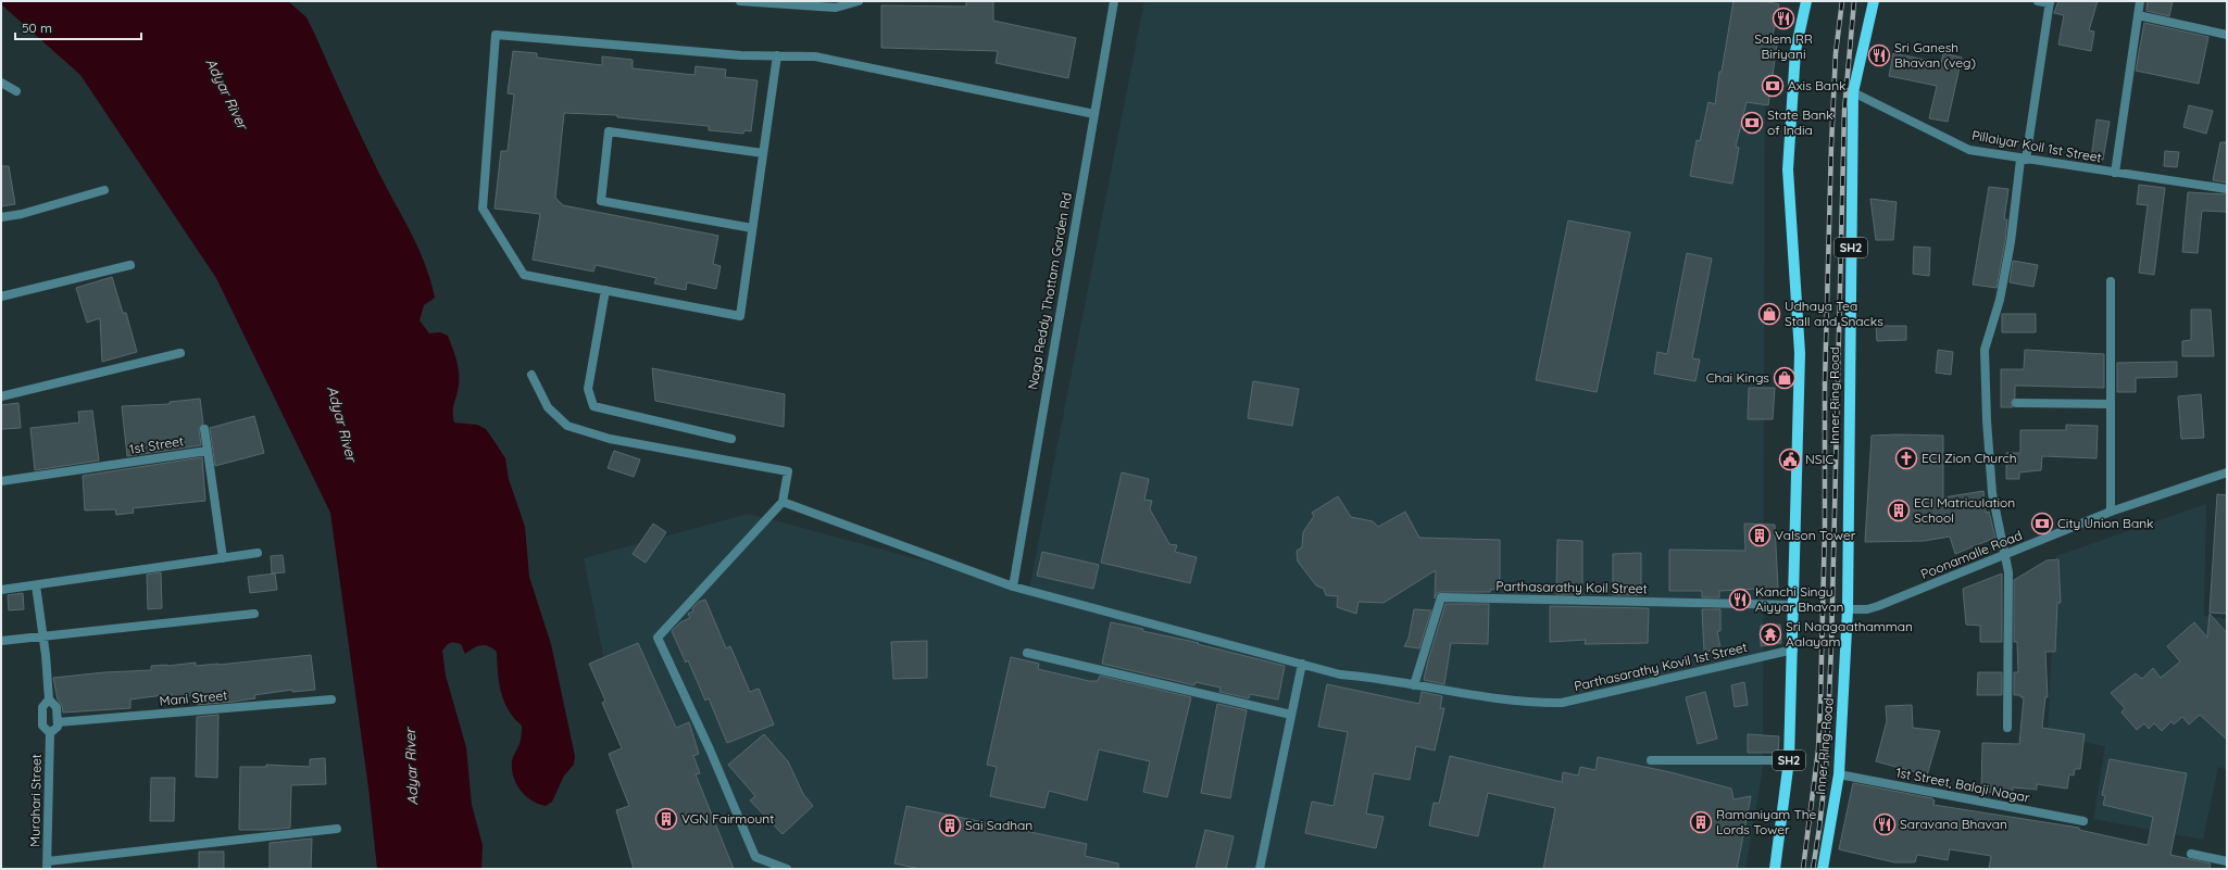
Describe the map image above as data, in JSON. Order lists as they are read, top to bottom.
{
  "streets": {
    "main road": ["SH2", "Inner Ring Road"],
    "street": [
      "Pillaiyar Koil 1st Street",
      "Naga Reddy Thottam Garden Rd",
      "1st Street",
      "Poonamalle Road",
      "Parthasarathy Koil Street",
      "Parthasarathy Kovil 1st Street",
      "Mani Street",
      "1st Street, Balaji Nagar",
      "Murahari Street"
    ]
  },
  "crossings": [
    ["Pillaiyar Koil 1st Street", "Inner Ring Road"],
    ["SH2", "Parthasarathy Koil Street"],
    ["SH2", "Parthasarathy Kovil 1st Street"],
    ["Naga Reddy Thottam Garden Rd", "Parthasarathy Kovil 1st Street"],
    ["Inner Ring Road", "Poonamalle Road"],
    ["Inner Ring Road", "1st Street, Balaji Nagar"],
    ["Parthasarathy Koil Street", "Parthasarathy Kovil 1st Street"]
  ],
  "water": ["Adyar River"],
  "places": {
    "restaurant": [
      "Salem RR Biriyani",
      "Sri Ganesh Bhavan (veg)",
      "Kanchi Singu Aiyyar Bhavan",
      "Saravana Bhavan"
    ],
    "bank": ["Axis Bank", "State Bank of India", "City Union Bank"],
    "shop": ["Udhaya Tea Stall and Snacks", "Chai Kings"],
    "church": ["ECI Zion Church"],
    "public building": ["NSIC"],
    "building": [
      "ECI Matriculation School",
      "Valson Tower",
      "VGN Fairmount",
      "Ramaniyam The Lords Tower",
      "Sai Sadhan"
    ],
    "temple": ["Sri Naagaathamman Aalayam"]
  },
  "scale_bar": "50 m"
}
